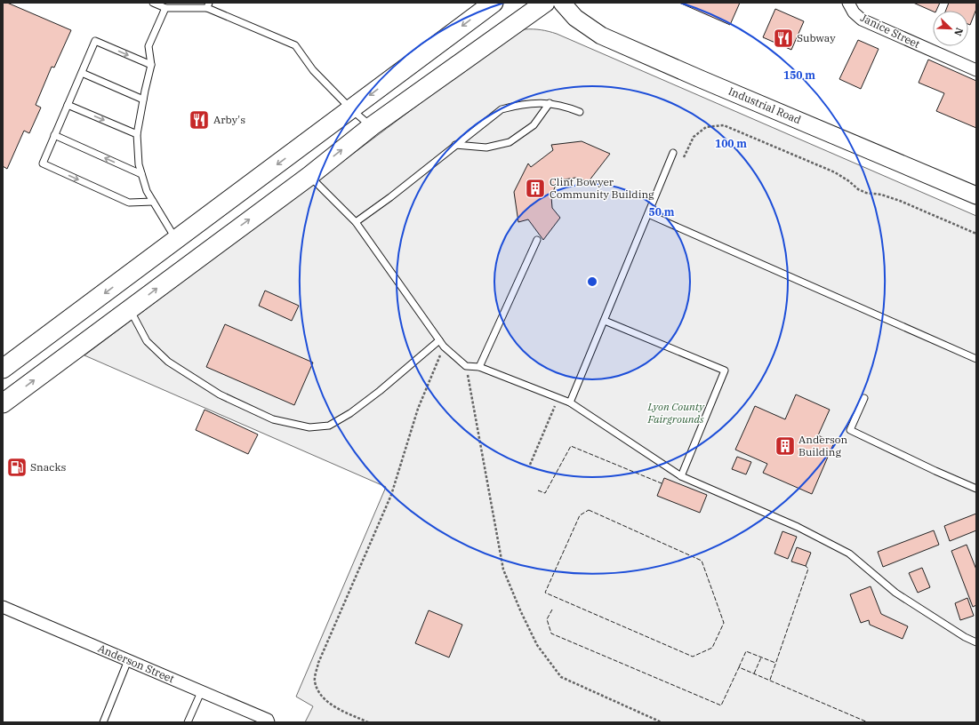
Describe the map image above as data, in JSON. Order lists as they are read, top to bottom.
{
  "streets": {
    "main road": ["Industrial Road"],
    "street": ["Janice Street", "Anderson Street"]
  },
  "parks": ["Lyon County Fairgrounds"],
  "places": {
    "restaurant": ["Subway", "Arby's"],
    "building": ["Clint Bowyer Community Building", "Anderson Building"],
    "fuel station": ["Snacks"]
  },
  "north": "bottom right",
  "rings": ["150 m", "100 m", "50 m"]
}
